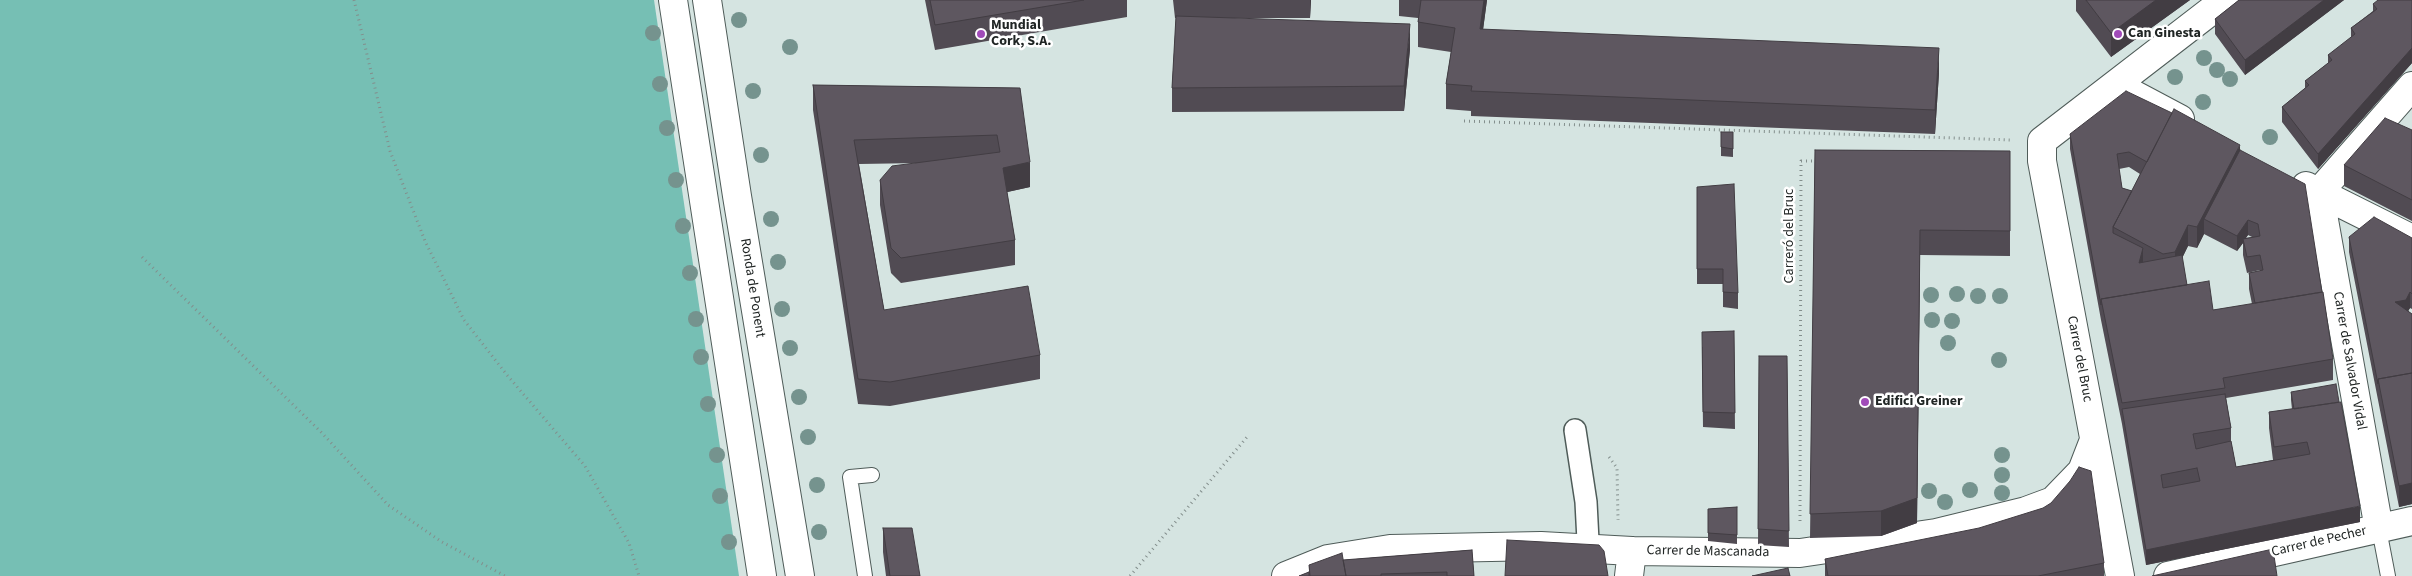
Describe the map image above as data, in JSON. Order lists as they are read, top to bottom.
{
  "streets": {
    "street": [
      "Ronda de Ponent",
      "Carrer del Bruc",
      "Carrer de Salvador Vidal",
      "Carrer de Pecher",
      "Carrer de Mascanada"
    ],
    "path": ["Carreró del Bruc"]
  },
  "crossings": [
    ["Carreró del Bruc", "Carrer de Mascanada"],
    ["Carrer del Bruc", "Carrer de Mascanada"],
    ["Carrer de Salvador Vidal", "Carrer de Pecher"]
  ],
  "places": ["Mundial Cork, S.A.", "Can Ginesta", "Edifici Greiner"]
}
